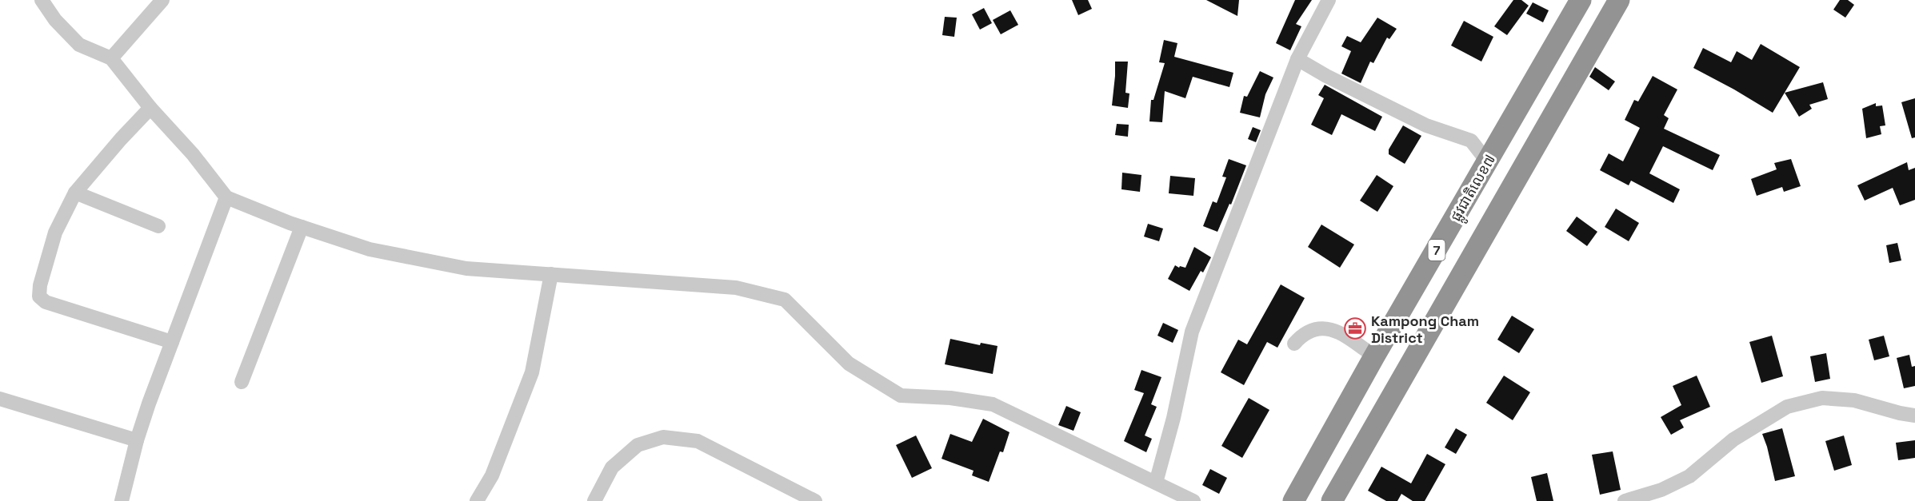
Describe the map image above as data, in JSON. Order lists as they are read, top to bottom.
{
  "streets": {
    "highway": ["ផ្លូវជាតិលេខ៧", "7"]
  },
  "places": {
    "office": ["Kampong Cham District"]
  }
}
